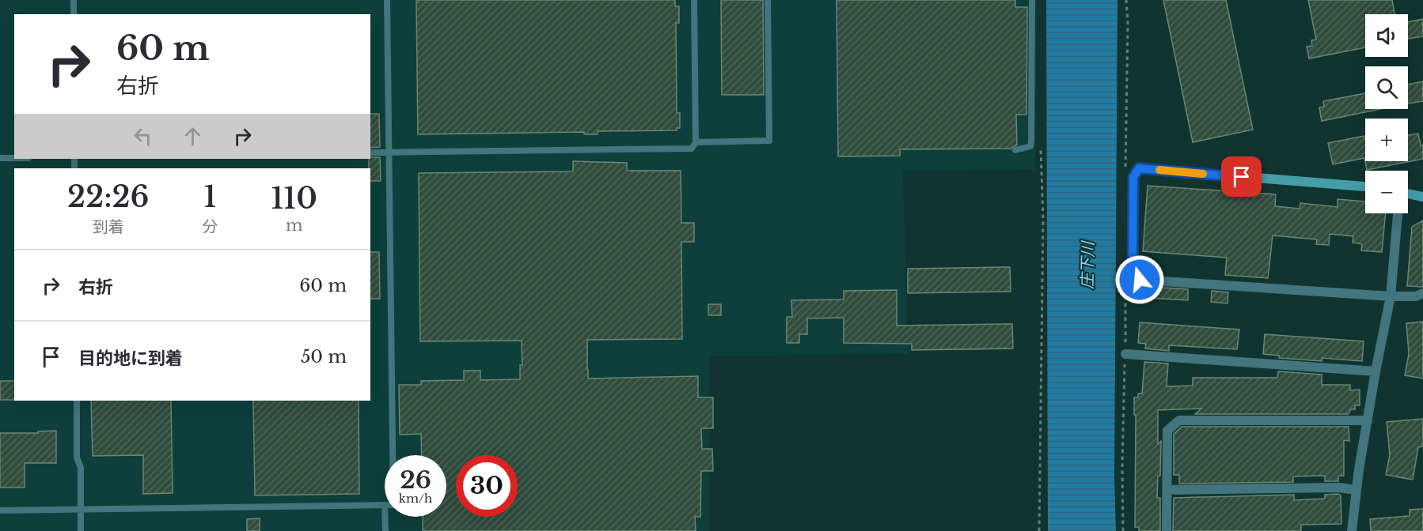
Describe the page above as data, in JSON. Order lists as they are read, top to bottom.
{
  "water": ["庄下川"],
  "page": {
    "map_buttons": ["+", "−"],
    "turn": ["60 m", "右折"],
    "eta": [
      "22:26",
      "到着",
      "1",
      "分",
      "110",
      "m"
    ],
    "list": [
      {
        "name": "右折",
        "value": "60 m"
      },
      {
        "name": "目的地に到着",
        "value": "50 m"
      }
    ],
    "speed": "26 km/h",
    "limit": "30"
  }
}
